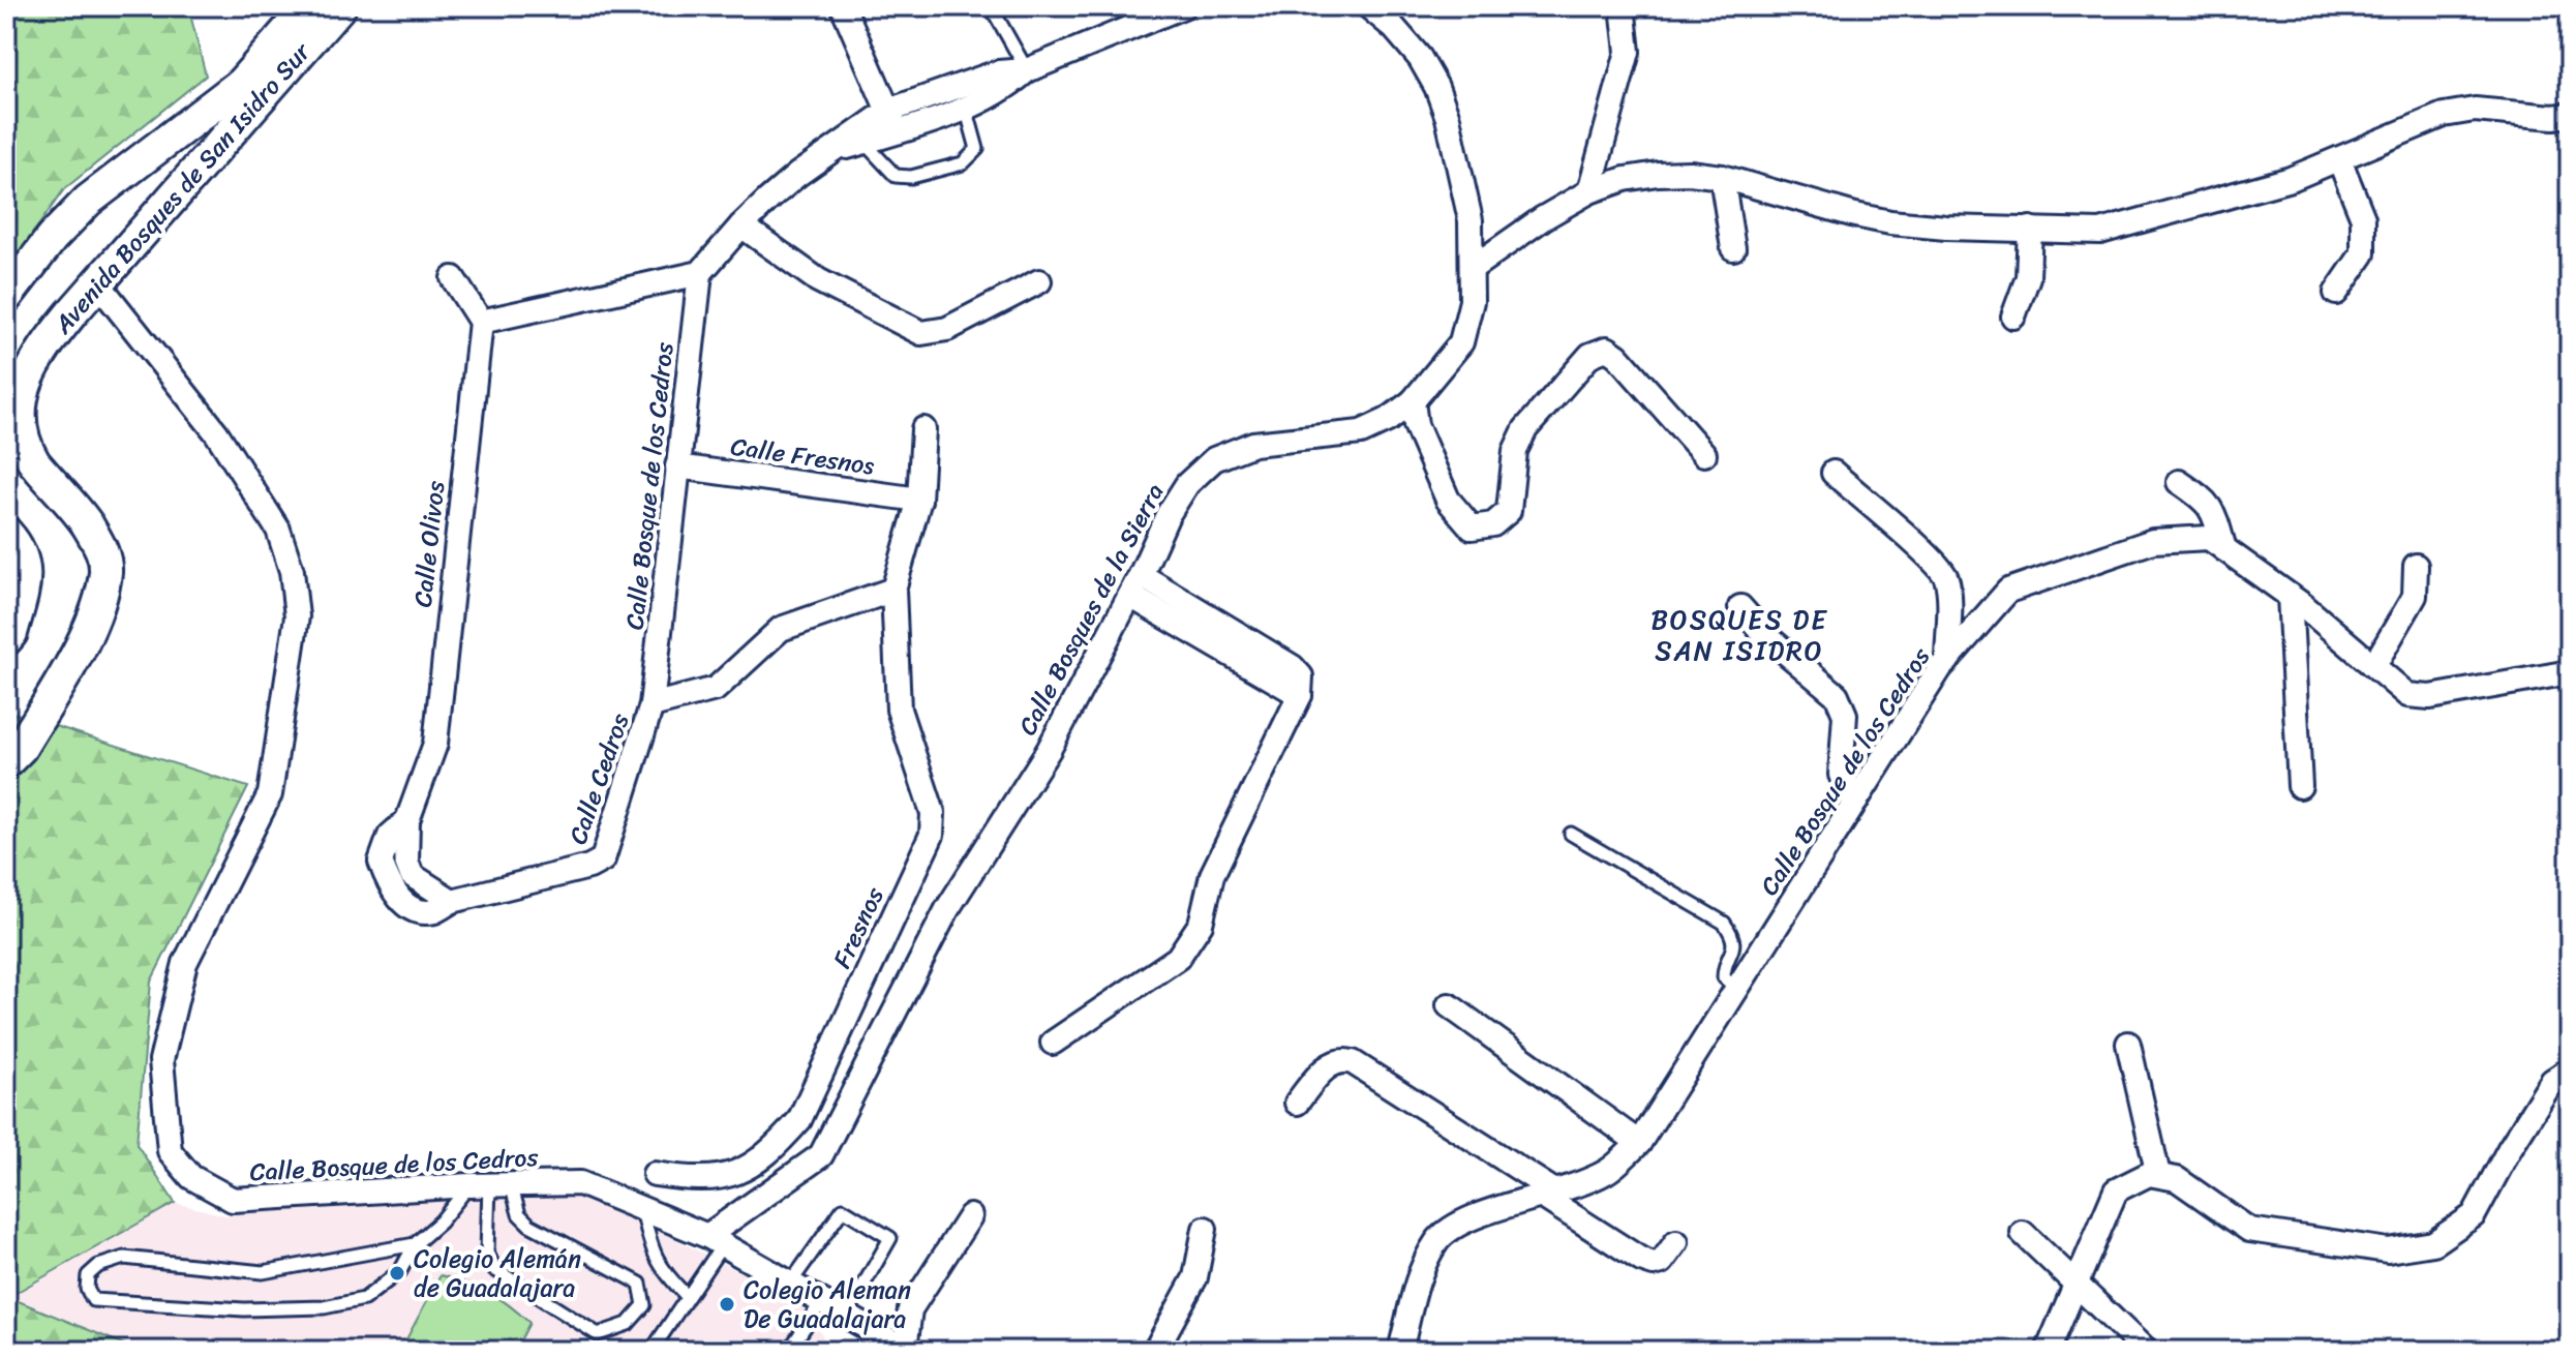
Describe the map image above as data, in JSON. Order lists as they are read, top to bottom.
{
  "streets": {
    "main road": ["Avenida Bosques de San Isidro Sur"],
    "street": [
      "Calle Fresnos",
      "Calle Bosque de los Cedros",
      "Calle Olivos",
      "Calle Bosques de la Sierra",
      "Calle Cedros",
      "Fresnos"
    ]
  },
  "crossings": [
    ["Avenida Bosques de San Isidro Sur", "Calle Bosque de los Cedros"],
    ["Calle Fresnos", "Calle Bosque de los Cedros"],
    ["Calle Fresnos", "Fresnos"],
    ["Calle Bosque de los Cedros", "Calle Bosques de la Sierra"],
    ["Calle Bosque de los Cedros", "Calle Cedros"],
    ["Calle Olivos", "Calle Cedros"]
  ],
  "districts": ["BOSQUES DE SAN ISIDRO"],
  "places": ["Colegio Alemán de Guadalajara", "Colegio Aleman De Guadalajara"]
}
